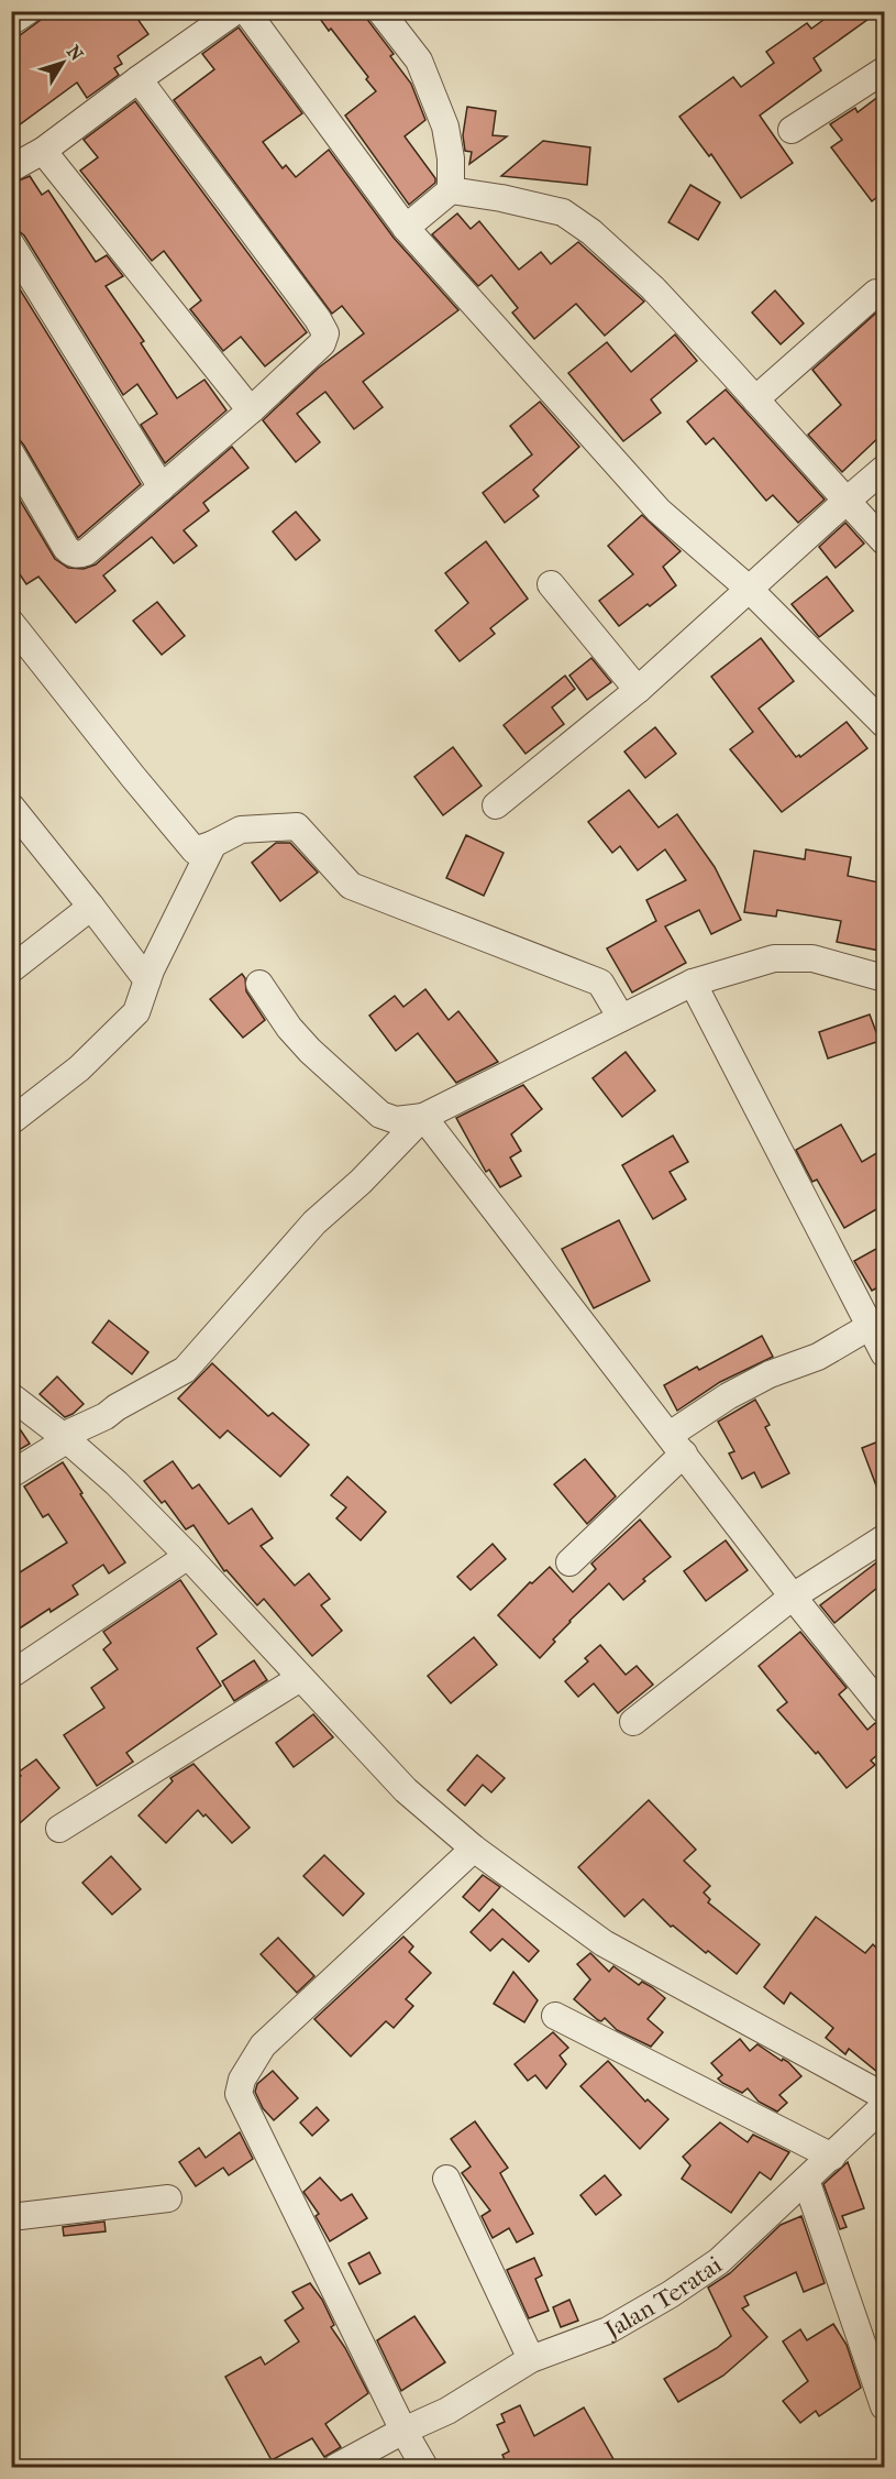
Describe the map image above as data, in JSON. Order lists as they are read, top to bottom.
{
  "streets": {
    "street": ["Jalan Teratai"]
  },
  "north": "top right"
}
